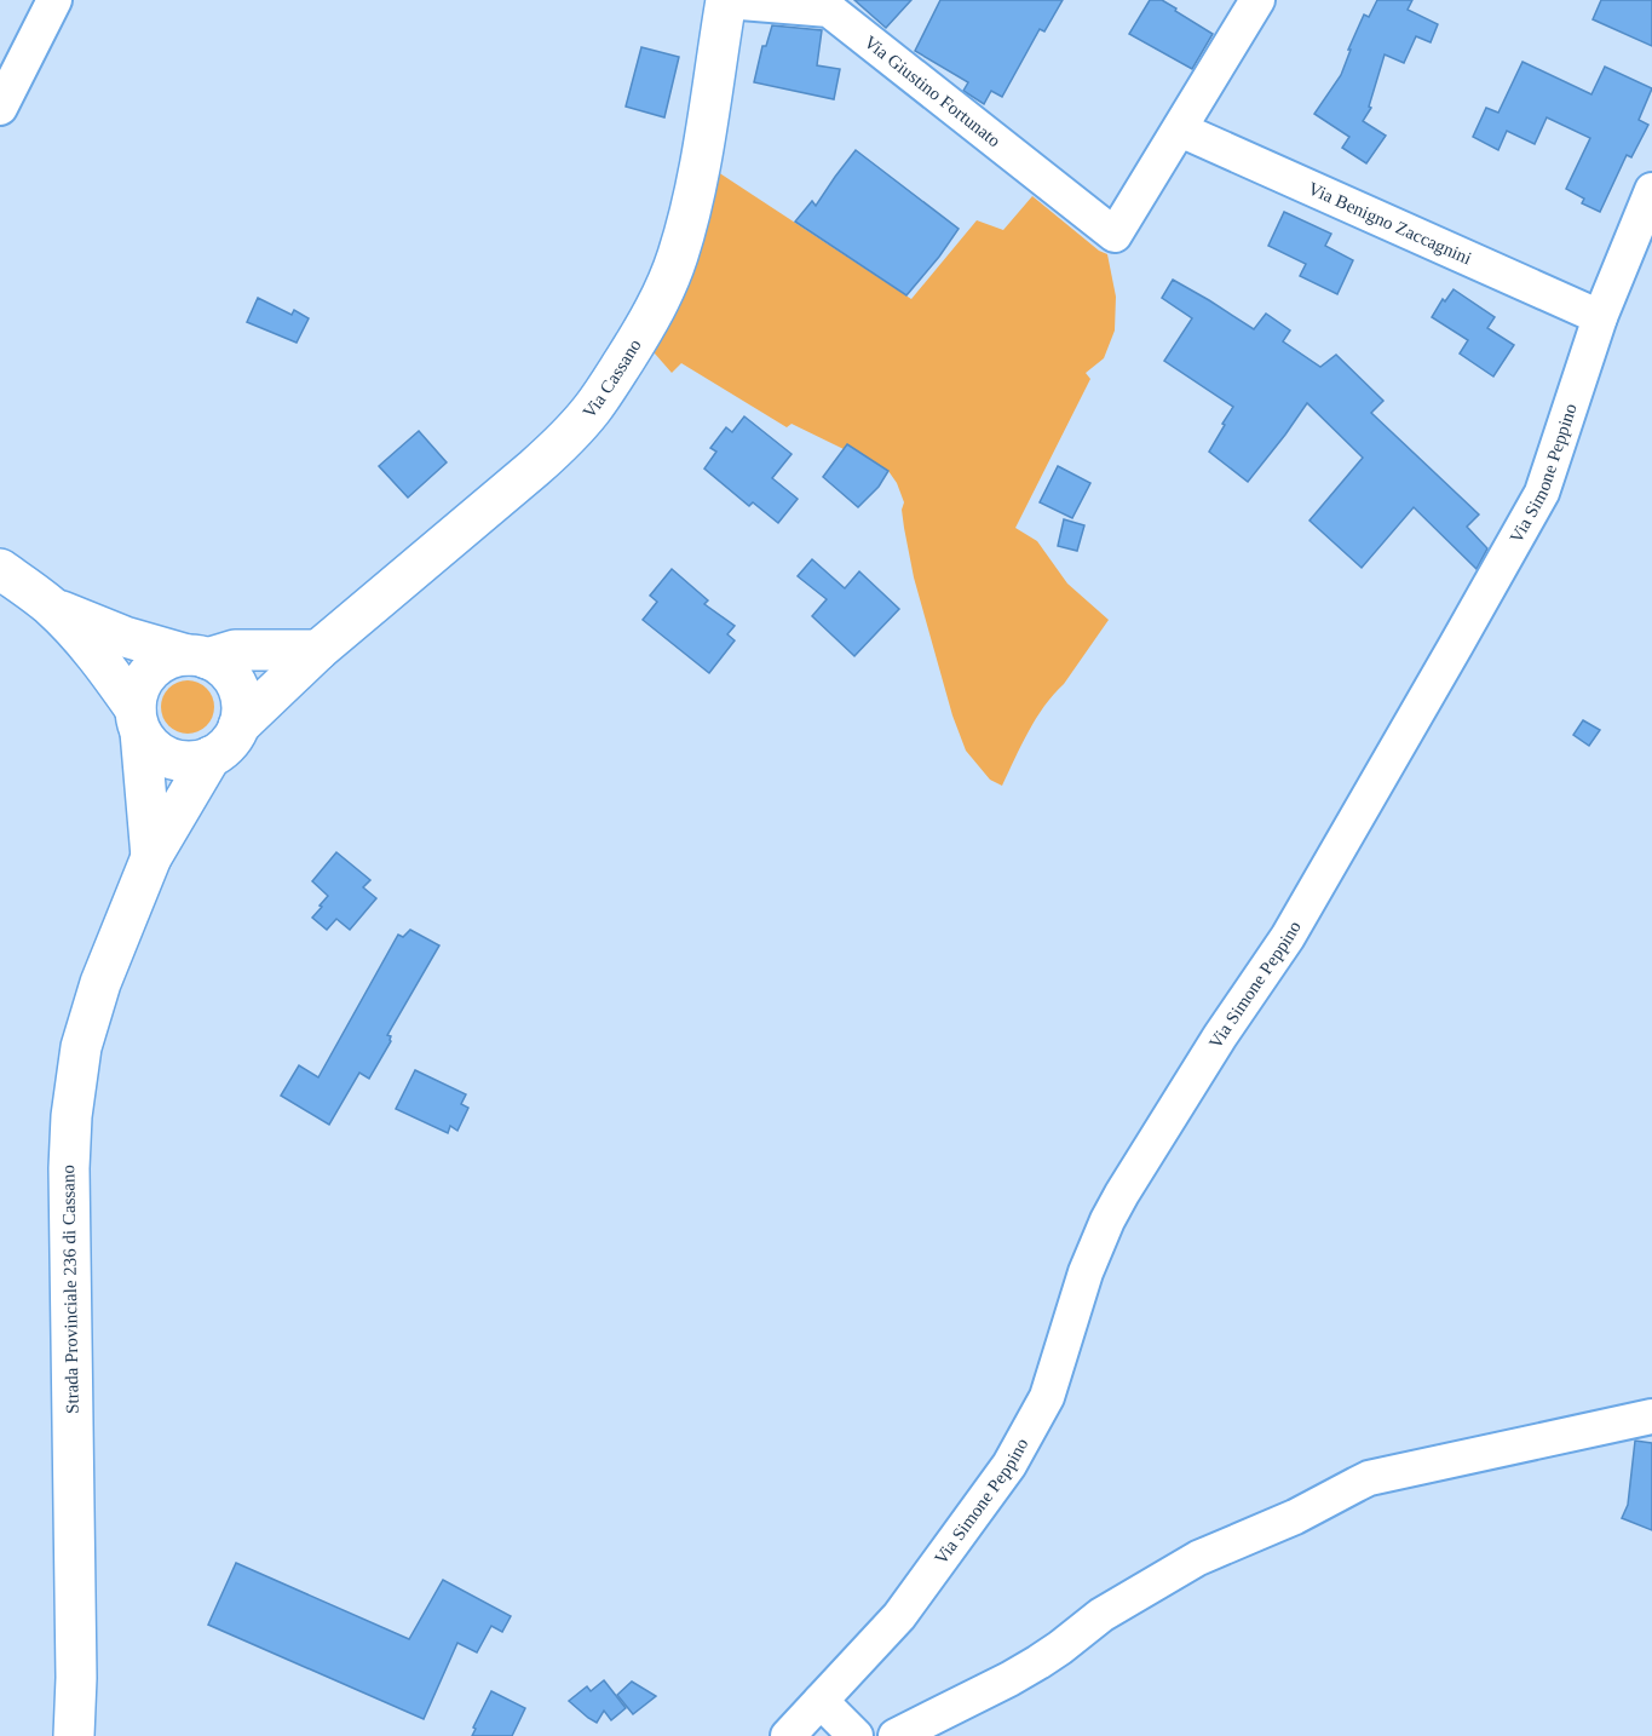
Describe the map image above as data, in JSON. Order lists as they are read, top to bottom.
{
  "streets": {
    "main road": ["Via Cassano", "Strada Provinciale 236 di Cassano"],
    "street": ["Via Giustino Fortunato", "Via Benigno Zaccagnini", "Via Simone Peppino"]
  },
  "crossings": [
    ["Via Giustino Fortunato", "Via Benigno Zaccagnini"],
    ["Via Giustino Fortunato", "Via Cassano"],
    ["Via Benigno Zaccagnini", "Via Simone Peppino"],
    ["Via Cassano", "Strada Provinciale 236 di Cassano"]
  ]
}
